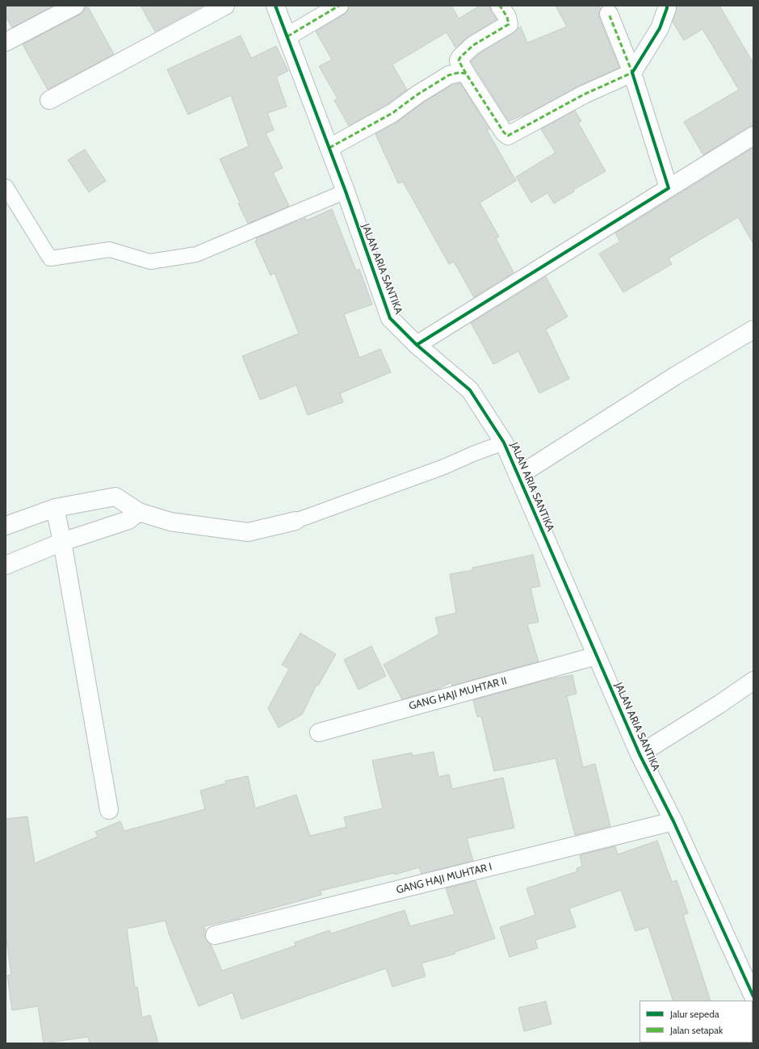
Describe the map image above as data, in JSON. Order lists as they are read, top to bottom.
{
  "streets": {
    "street": ["JALAN ARIA SANTIKA", "GANG HAJI MUHTAR II", "GANG HAJI MUHTAR I"]
  },
  "crossings": [
    ["JALAN ARIA SANTIKA", "GANG HAJI MUHTAR II"],
    ["JALAN ARIA SANTIKA", "GANG HAJI MUHTAR I"]
  ],
  "legend": ["Jalur sepeda", "Jalan setapak"]
}
